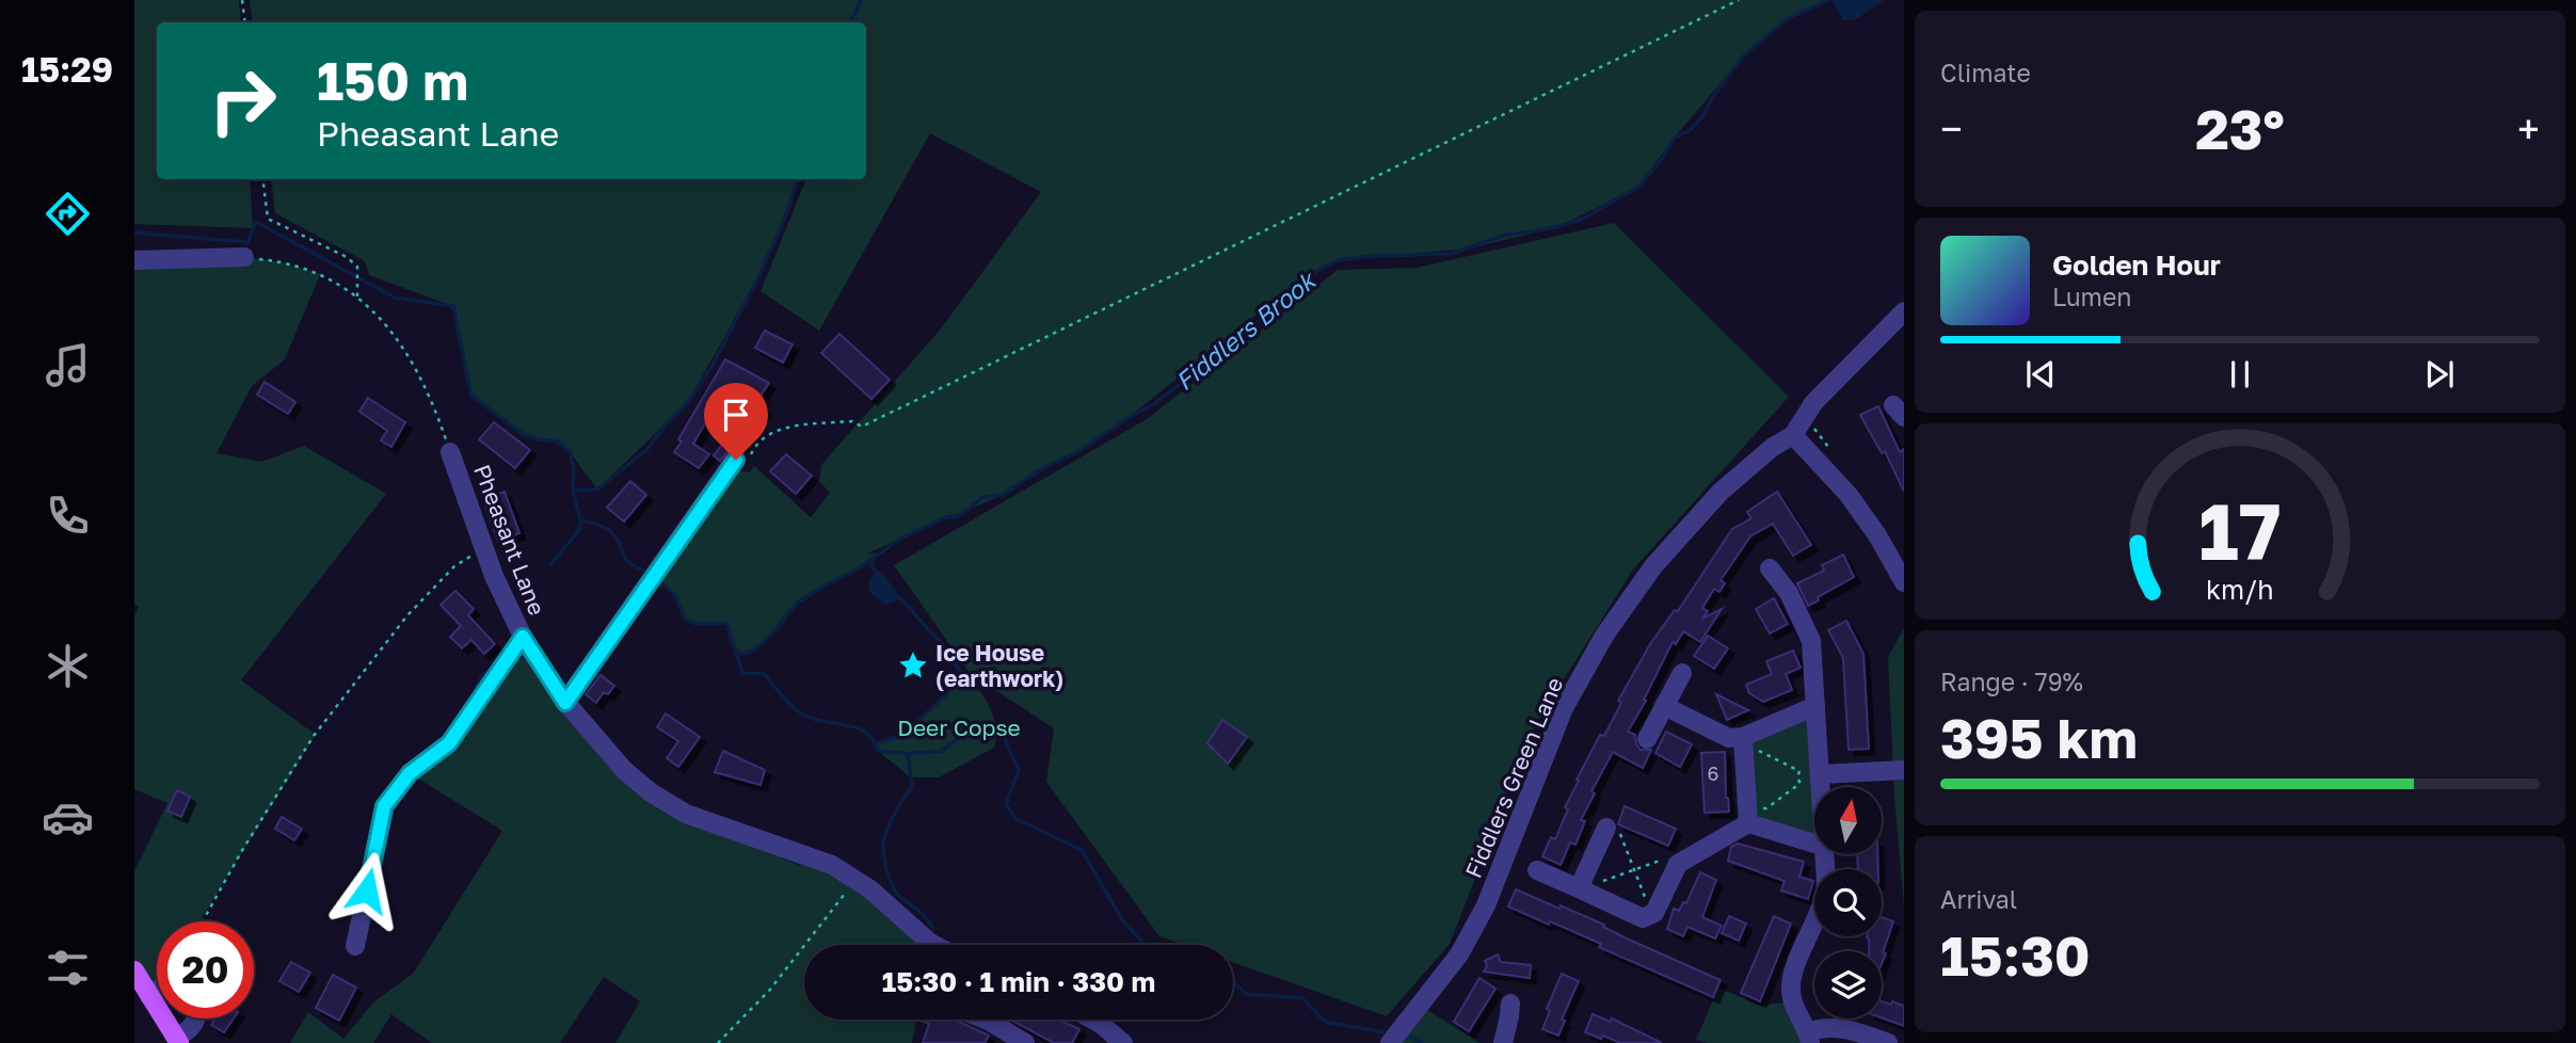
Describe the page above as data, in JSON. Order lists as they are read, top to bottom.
{
  "streets": {
    "street": ["Pheasant Lane", "Fiddlers Green Lane"]
  },
  "water": ["Fiddlers Brook"],
  "parks": ["Deer Copse"],
  "places": {
    "place": ["Ice House (earthwork)"]
  },
  "house_numbers": ["6"],
  "north": "top",
  "page": {
    "tabs": "15:29",
    "tile": [
      "Climate",
      ["Range · 79%", "395 km"],
      ["Arrival", "15:30"]
    ],
    "turn": ["150 m", "Pheasant Lane"],
    "heat": ["−", "23°", "+"],
    "song": ["Golden Hour", "Lumen"],
    "limit": "20",
    "trip": "15:30 · 1 min · 330 m",
    "gauge": ["17", "km/h"]
  }
}
